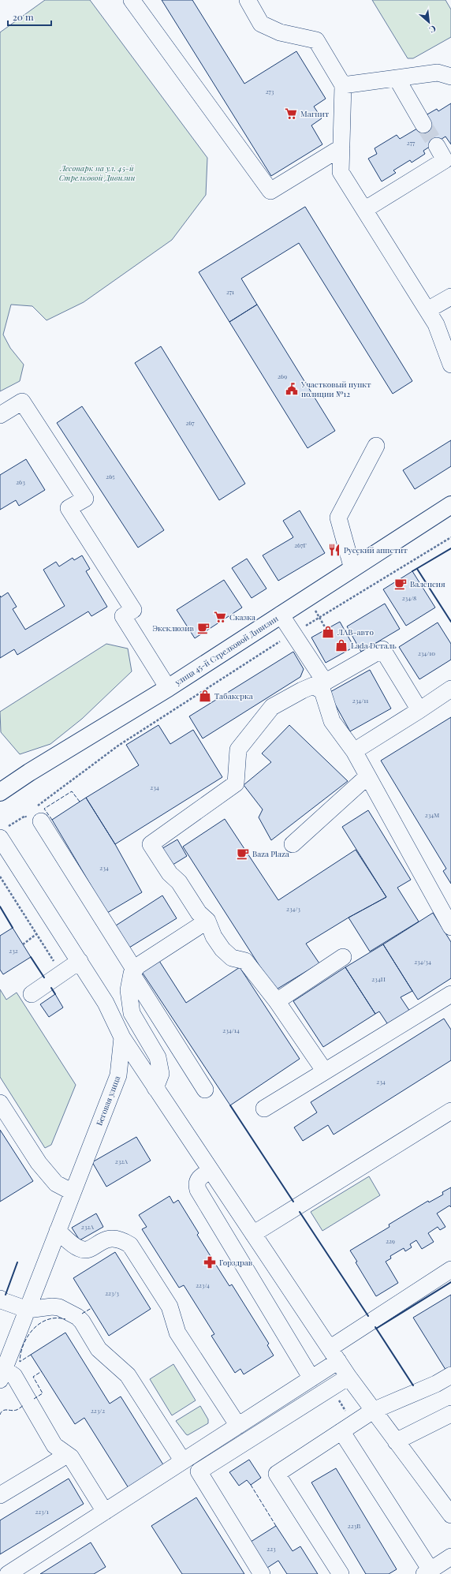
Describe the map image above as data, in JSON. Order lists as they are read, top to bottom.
{
  "streets": {
    "main road": ["улица 45-й Стрелковой Дивизии"],
    "street": ["Беговая улица"]
  },
  "parks": ["Лесопарк на ул. 45-й Стрелковой Дивизии"],
  "places": {
    "supermarket": ["Магнит", "Сказка"],
    "public building": ["Участковый пункт полиции №12"],
    "restaurant": ["Русский аппетит"],
    "cafe": ["Валенсия", "Эксклюзив", "Baza Plaza"],
    "shop": ["ЛАВ-авто", "Lada Dеталь", "Табакерка"],
    "pharmacy": ["Горздрав"]
  },
  "house_numbers": [
    "273",
    "277",
    "271",
    "269",
    "267",
    "265",
    "263",
    "267Г",
    "234/8",
    "234/10",
    "234/11",
    "234",
    "234М",
    "234",
    "234/3",
    "232",
    "234/34",
    "234Н",
    "234/14",
    "234",
    "232А",
    "232А",
    "229",
    "223/4",
    "223/3",
    "223/2",
    "223/1",
    "223В",
    "223"
  ],
  "scale_bar": "20 m",
  "north": "bottom right"
}
